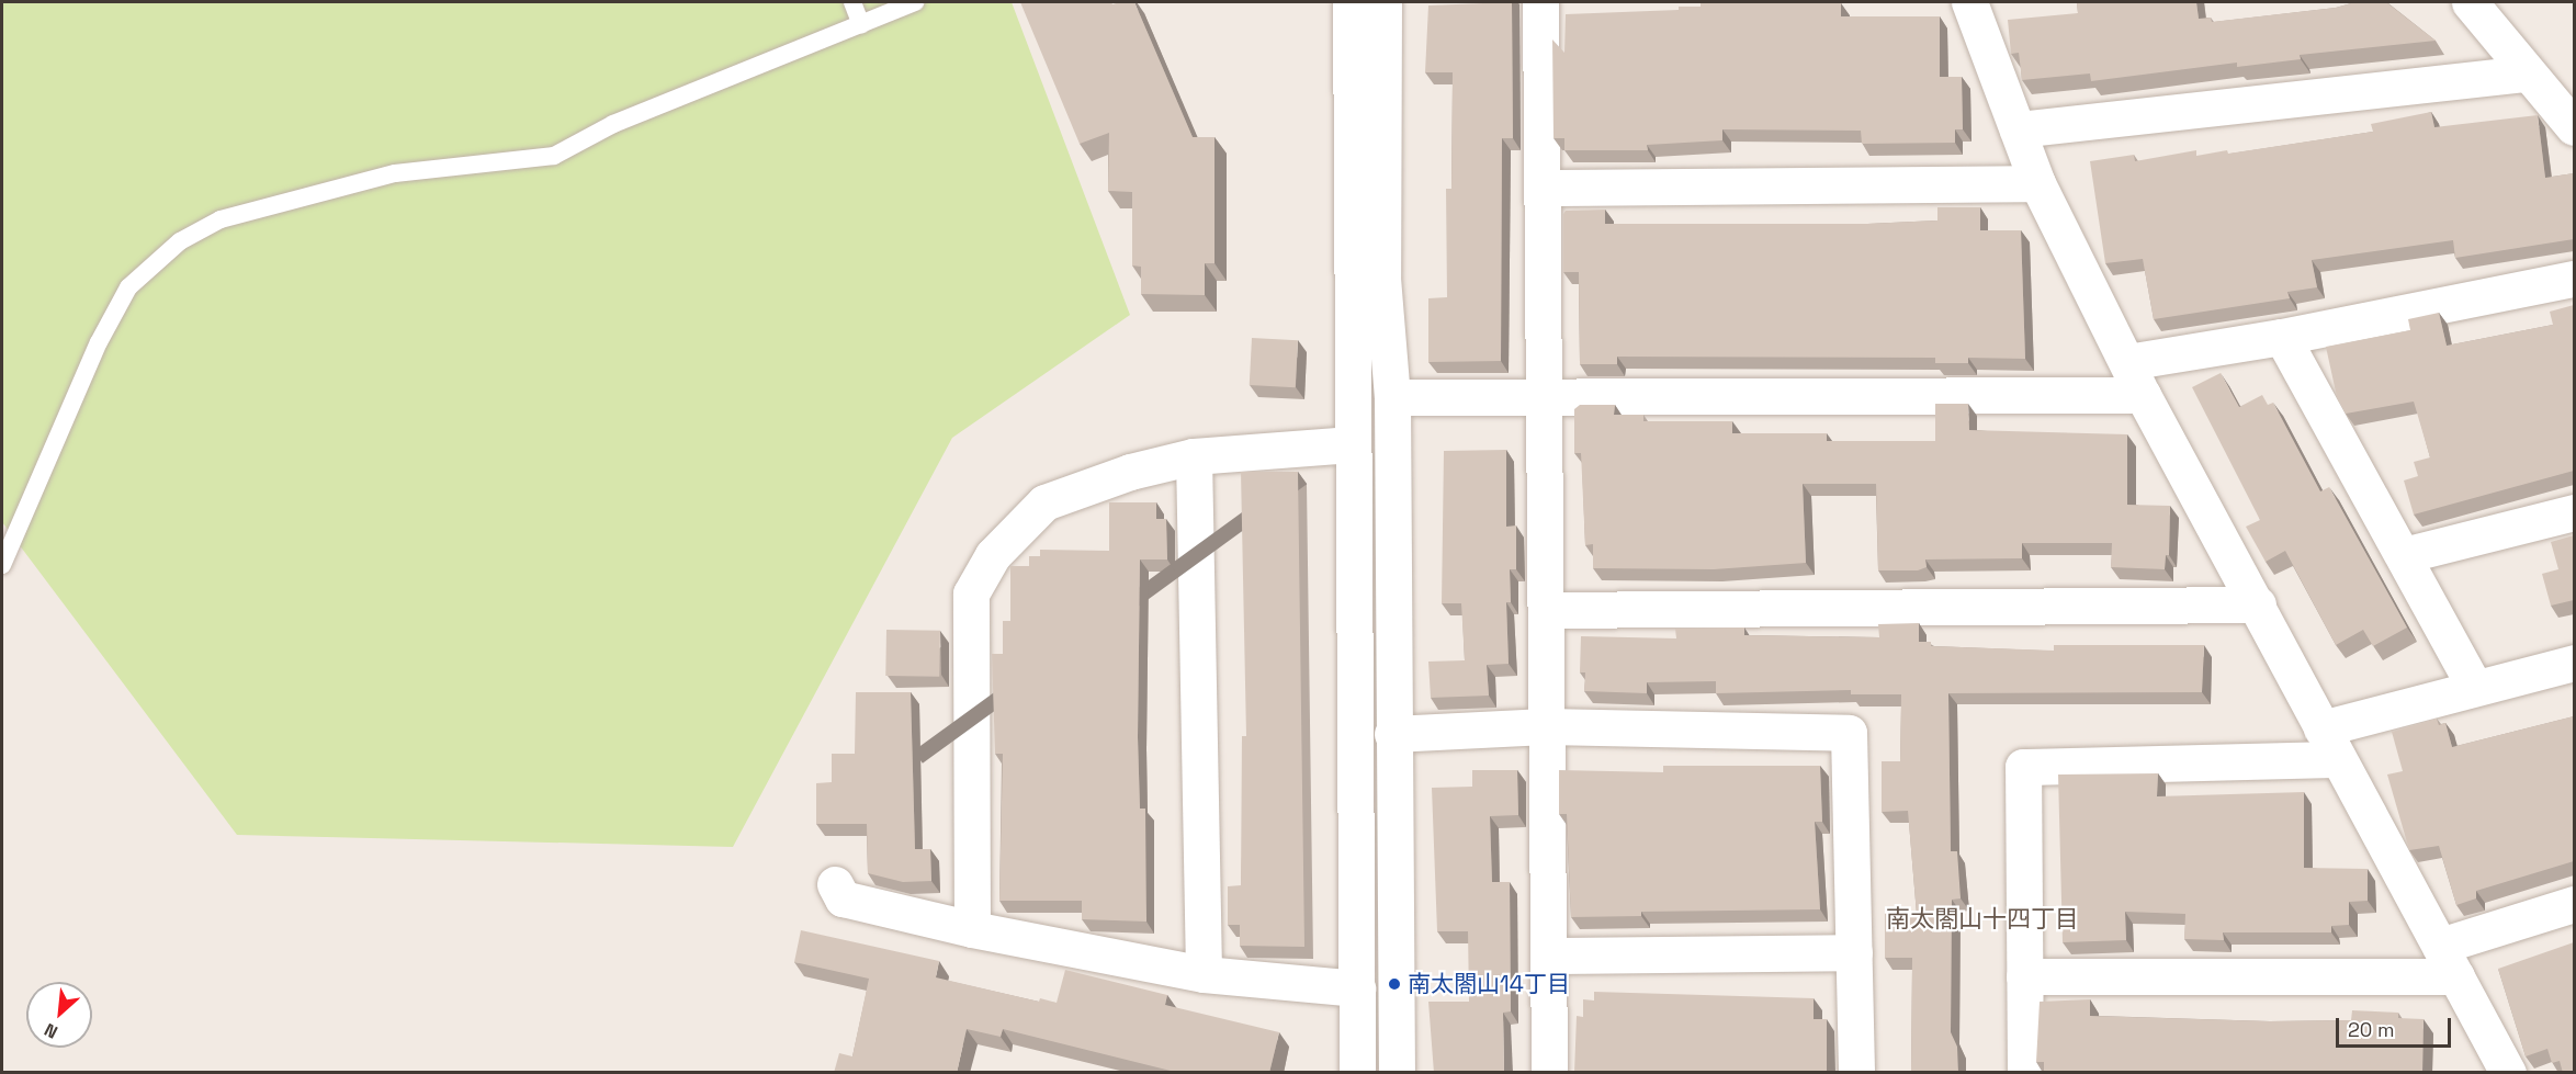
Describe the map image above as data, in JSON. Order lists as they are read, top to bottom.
{
  "districts": ["南太閤山十四丁目"],
  "places": ["南太閤山14丁目"],
  "scale_bar": "20 m",
  "north": "bottom left"
}
